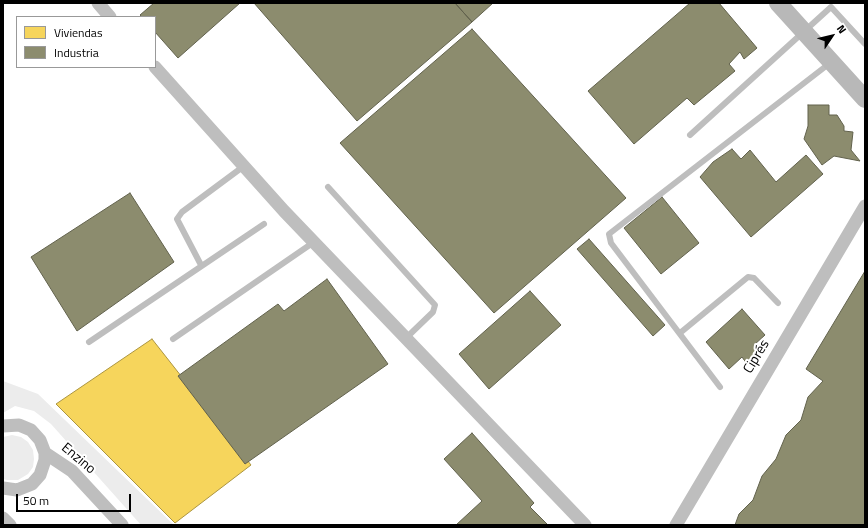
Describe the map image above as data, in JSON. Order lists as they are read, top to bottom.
{
  "streets": {
    "street": ["Ciprés", "Enzino"]
  },
  "legend": ["Viviendas", "Industria"],
  "scale_bar": "50 m",
  "north": "top right"
}
